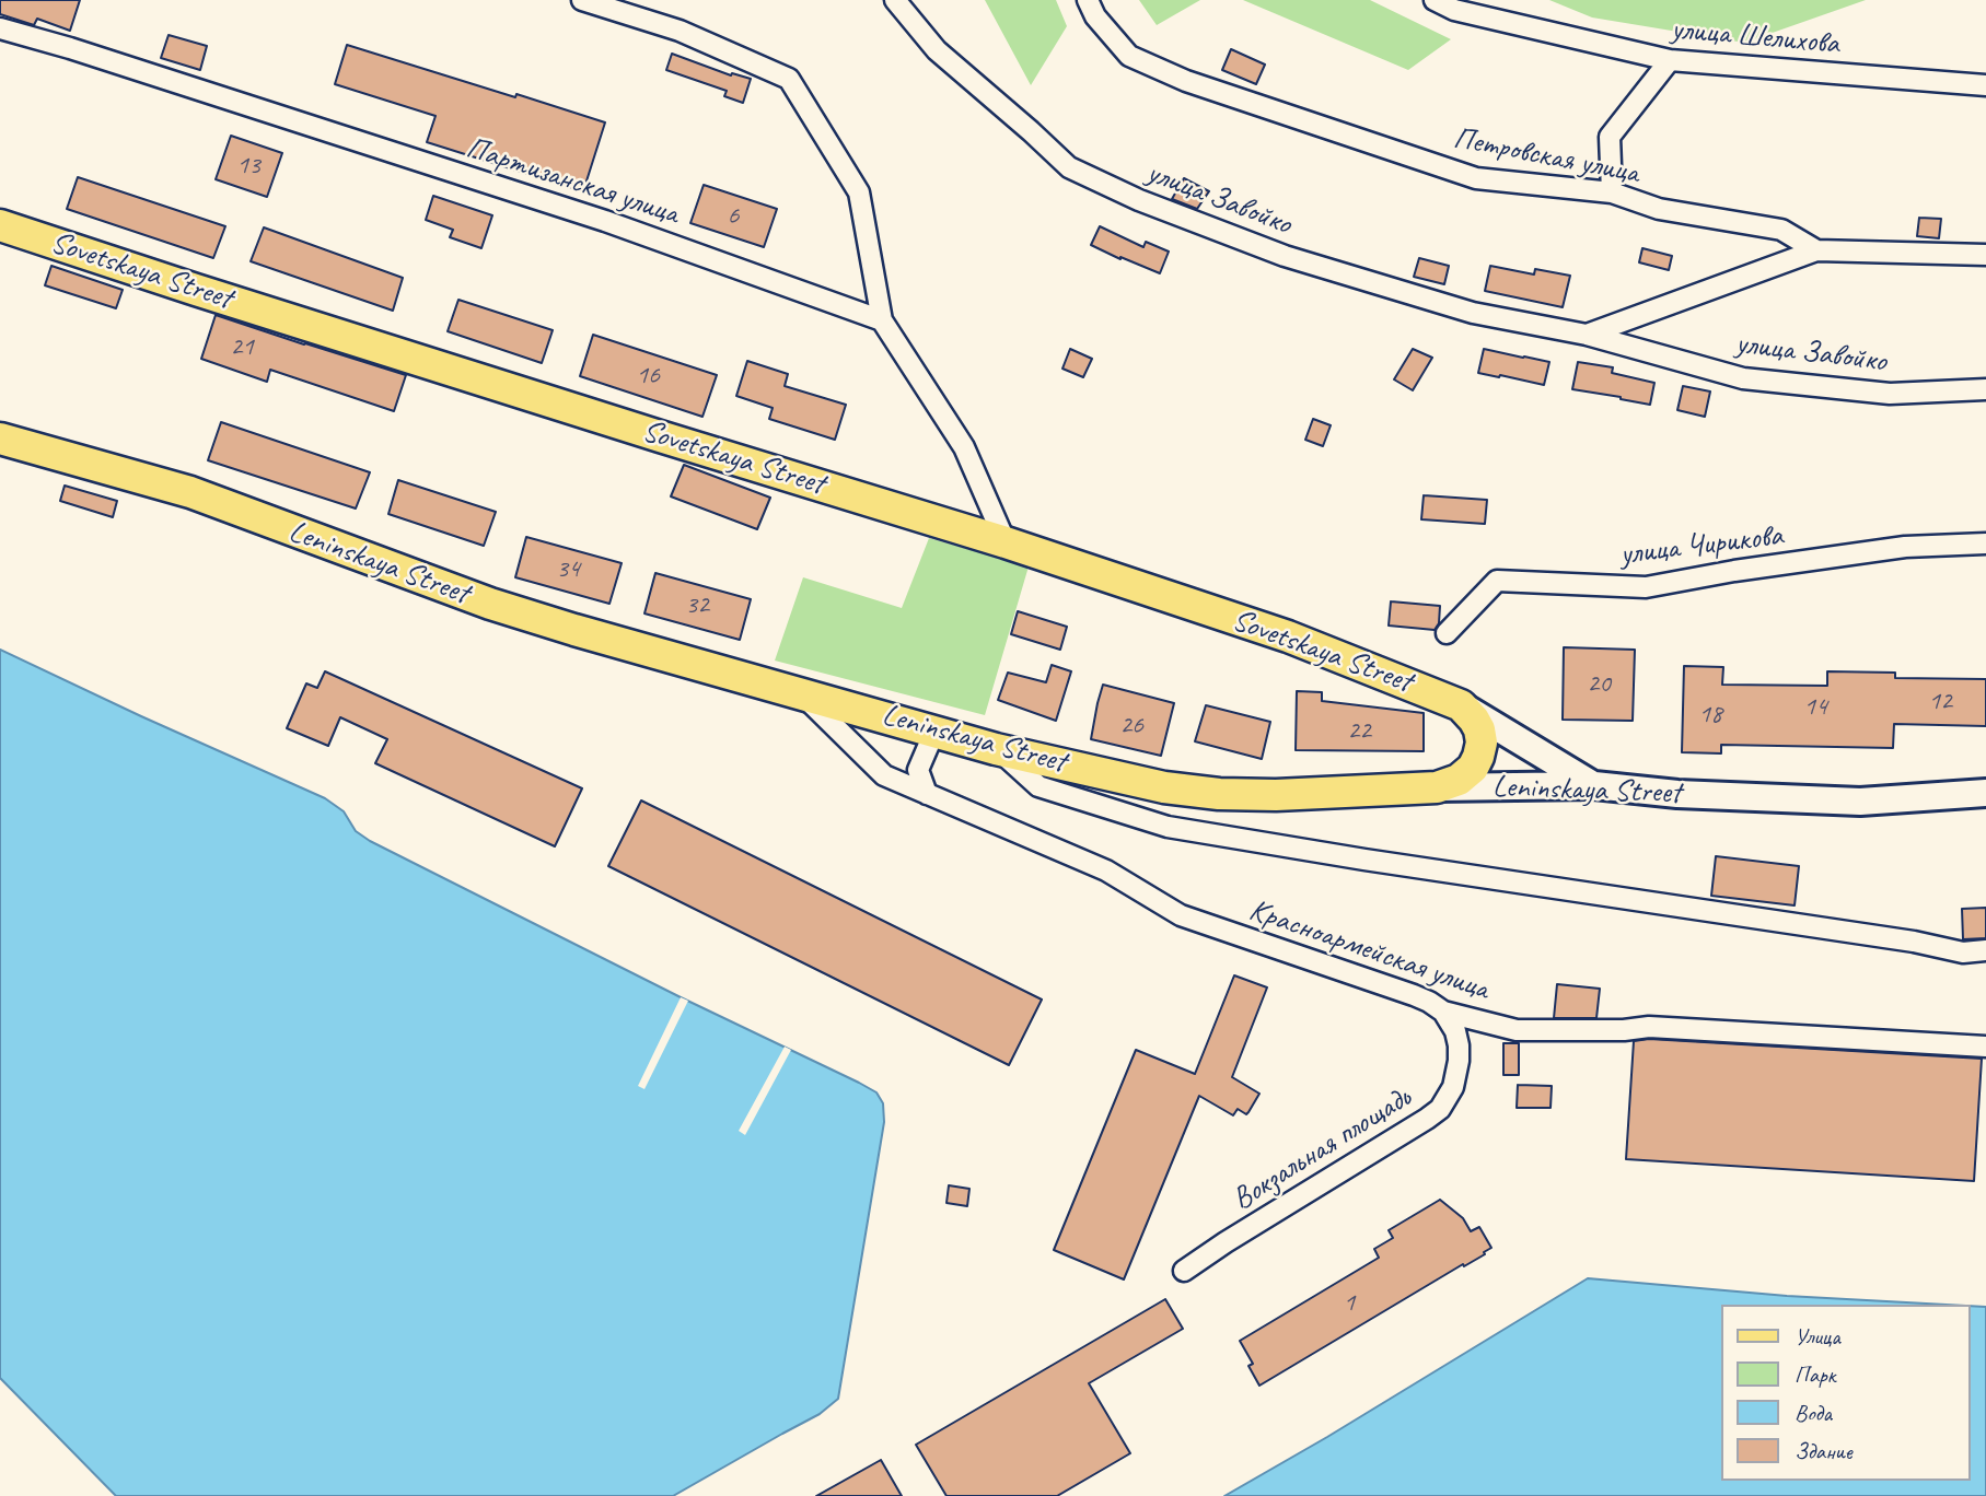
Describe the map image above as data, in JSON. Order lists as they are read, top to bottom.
{
  "streets": {
    "main road": ["Sovetskaya Street", "Leninskaya Street"],
    "street": [
      "улица Шелихова",
      "Петровская улица",
      "Партизанская улица",
      "улица Завойко",
      "улица Чирикова",
      "Красноармейская улица",
      "Вокзальная площадь"
    ]
  },
  "crossings": [
    ["Петровская улица", "улица Завойко"],
    ["Leninskaya Street", "Красноармейская улица"],
    ["Красноармейская улица", "Вокзальная площадь"]
  ],
  "house_numbers": [
    "13",
    "6",
    "21",
    "16",
    "34",
    "32",
    "20",
    "12",
    "14",
    "18",
    "26",
    "22",
    "1"
  ],
  "legend": [
    "Улица",
    "Парк",
    "Вода",
    "Здание"
  ]
}
